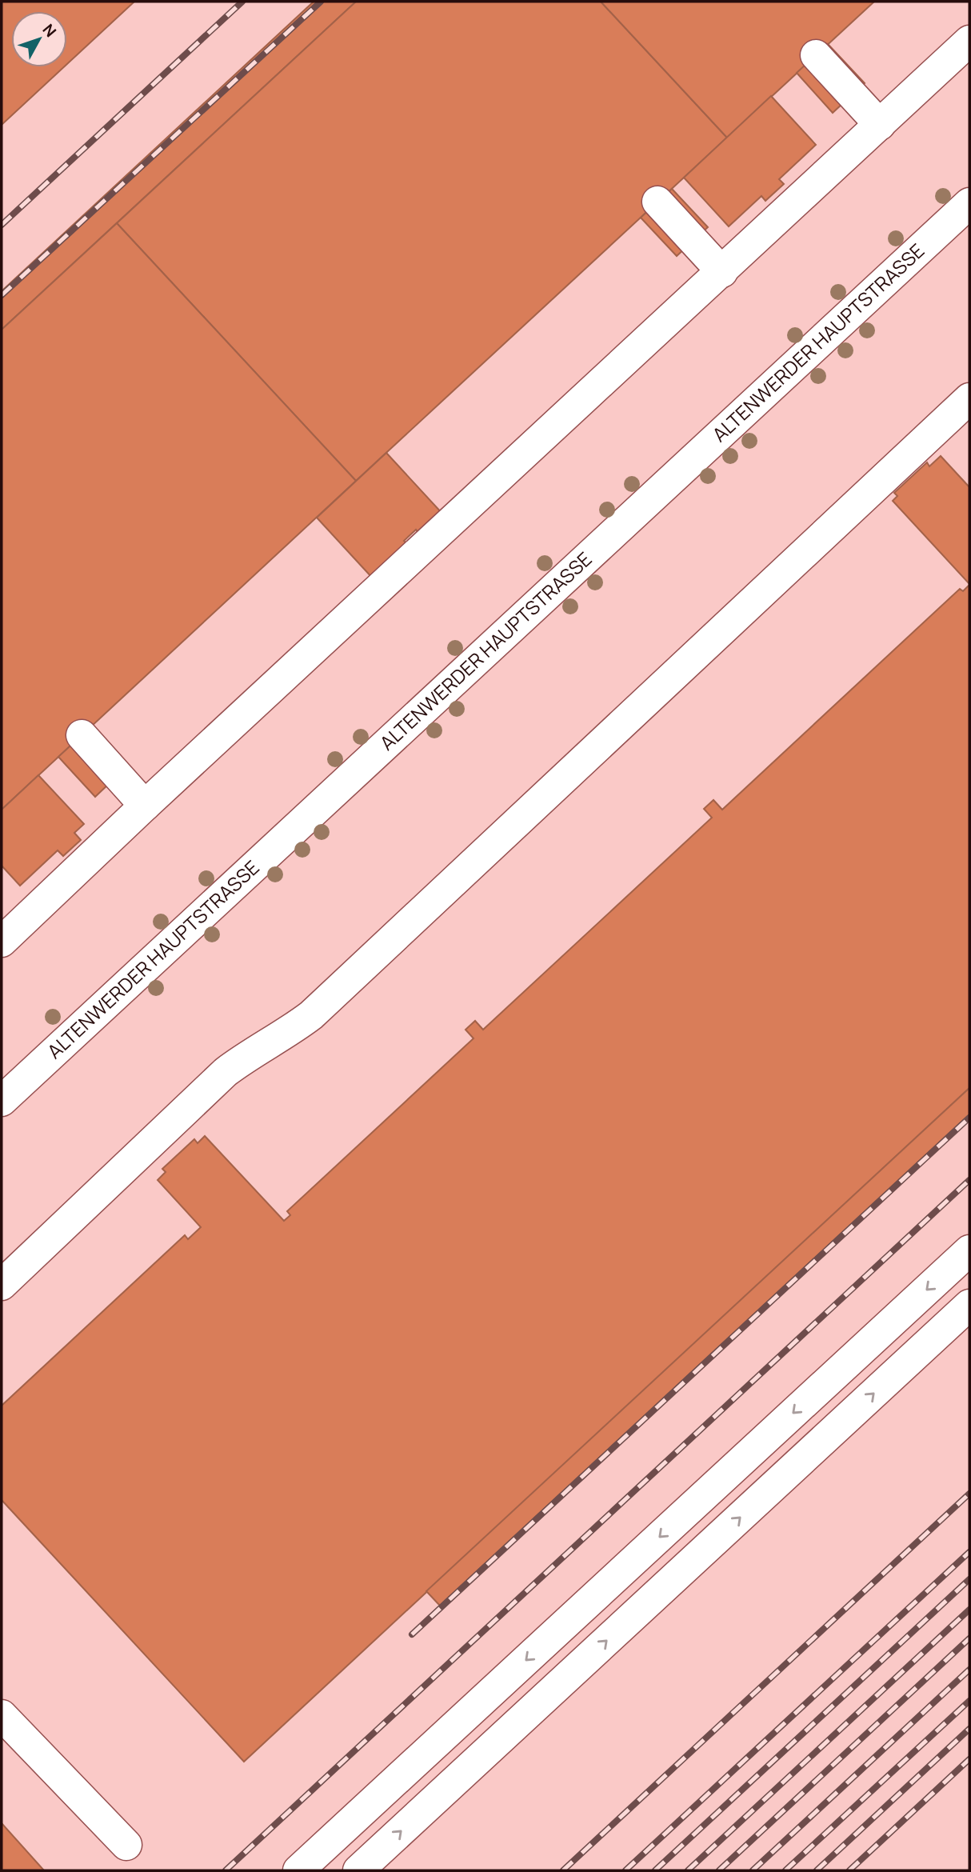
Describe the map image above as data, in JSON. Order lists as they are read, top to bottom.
{
  "streets": {
    "street": ["ALTENWERDER HAUPTSTRASSE"]
  },
  "north": "top right"
}
